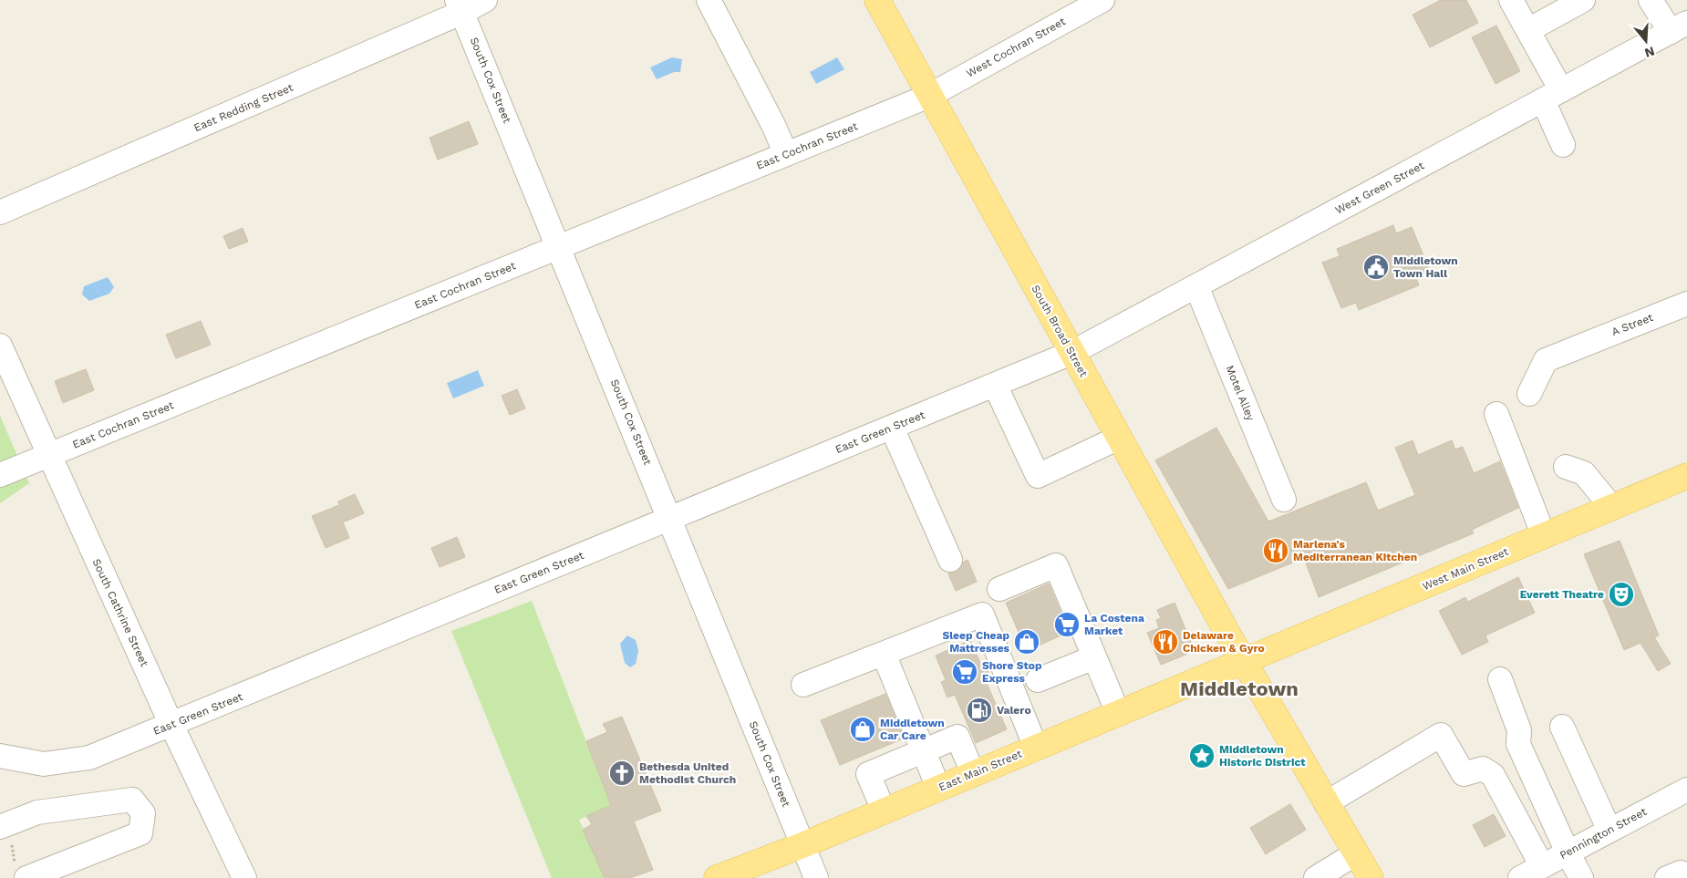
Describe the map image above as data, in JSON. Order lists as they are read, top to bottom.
{
  "streets": {
    "main road": ["South Broad Street", "West Main Street", "East Main Street"],
    "street": [
      "West Cochran Street",
      "South Cox Street",
      "East Redding Street",
      "East Cochran Street",
      "West Green Street",
      "A Street",
      "Motel Alley",
      "East Green Street",
      "South Cathrine Street",
      "Pennington Street"
    ]
  },
  "crossings": [
    ["West Cochran Street", "East Cochran Street"],
    ["West Cochran Street", "South Broad Street"],
    ["South Cox Street", "East Redding Street"],
    ["South Cox Street", "East Cochran Street"],
    ["South Cox Street", "East Green Street"],
    ["South Cox Street", "East Main Street"],
    ["East Cochran Street", "South Broad Street"],
    ["East Cochran Street", "South Cathrine Street"],
    ["West Green Street", "South Broad Street"],
    ["West Green Street", "Motel Alley"],
    ["West Green Street", "East Green Street"],
    ["South Broad Street", "East Green Street"],
    ["South Broad Street", "West Main Street"],
    ["South Broad Street", "East Main Street"],
    ["East Green Street", "South Cathrine Street"],
    ["West Main Street", "East Main Street"]
  ],
  "districts": ["Middletown"],
  "places": {
    "public building": ["Middletown Town Hall"],
    "restaurant": ["Marlena's Mediterranean Kitchen", "Delaware Chicken & Gyro"],
    "theatre": ["Everett Theatre"],
    "supermarket": ["La Costena Market", "Shore Stop Express"],
    "shop": ["Sleep Cheap Mattresses", "Middletown Car Care"],
    "fuel station": ["Valero"],
    "place": ["Middletown Historic District"],
    "church": ["Bethesda United Methodist Church"]
  },
  "north": "bottom"
}
